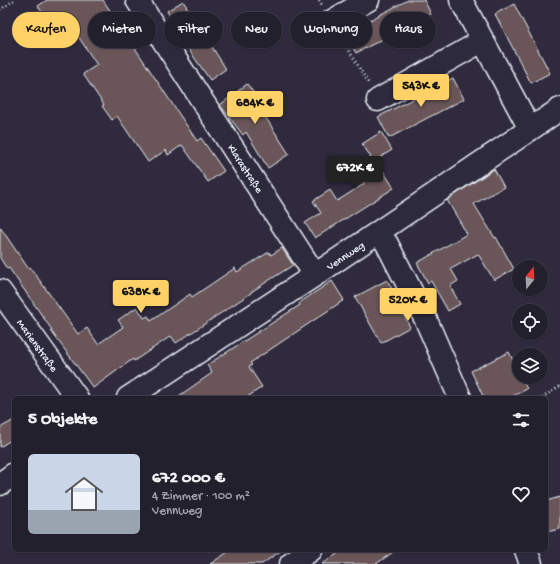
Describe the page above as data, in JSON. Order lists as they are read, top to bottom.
{
  "streets": {
    "street": ["Klarastraße", "Vennweg", "Marienstraße"]
  },
  "crossings": [
    ["Klarastraße", "Vennweg"]
  ],
  "north": "top",
  "page": {
    "chip": [
      "Kaufen",
      "Mieten",
      "Filter",
      "Neu",
      "Wohnung",
      "Haus"
    ],
    "price": [
      "543K €",
      "684K €",
      "672K €",
      "638K €",
      "520K €"
    ],
    "heading": "5 Objekte",
    "list": [
      {
        "name": "672 000 €",
        "note": "4 Zimmer · 100 m² · Vennweg"
      }
    ]
  }
}
